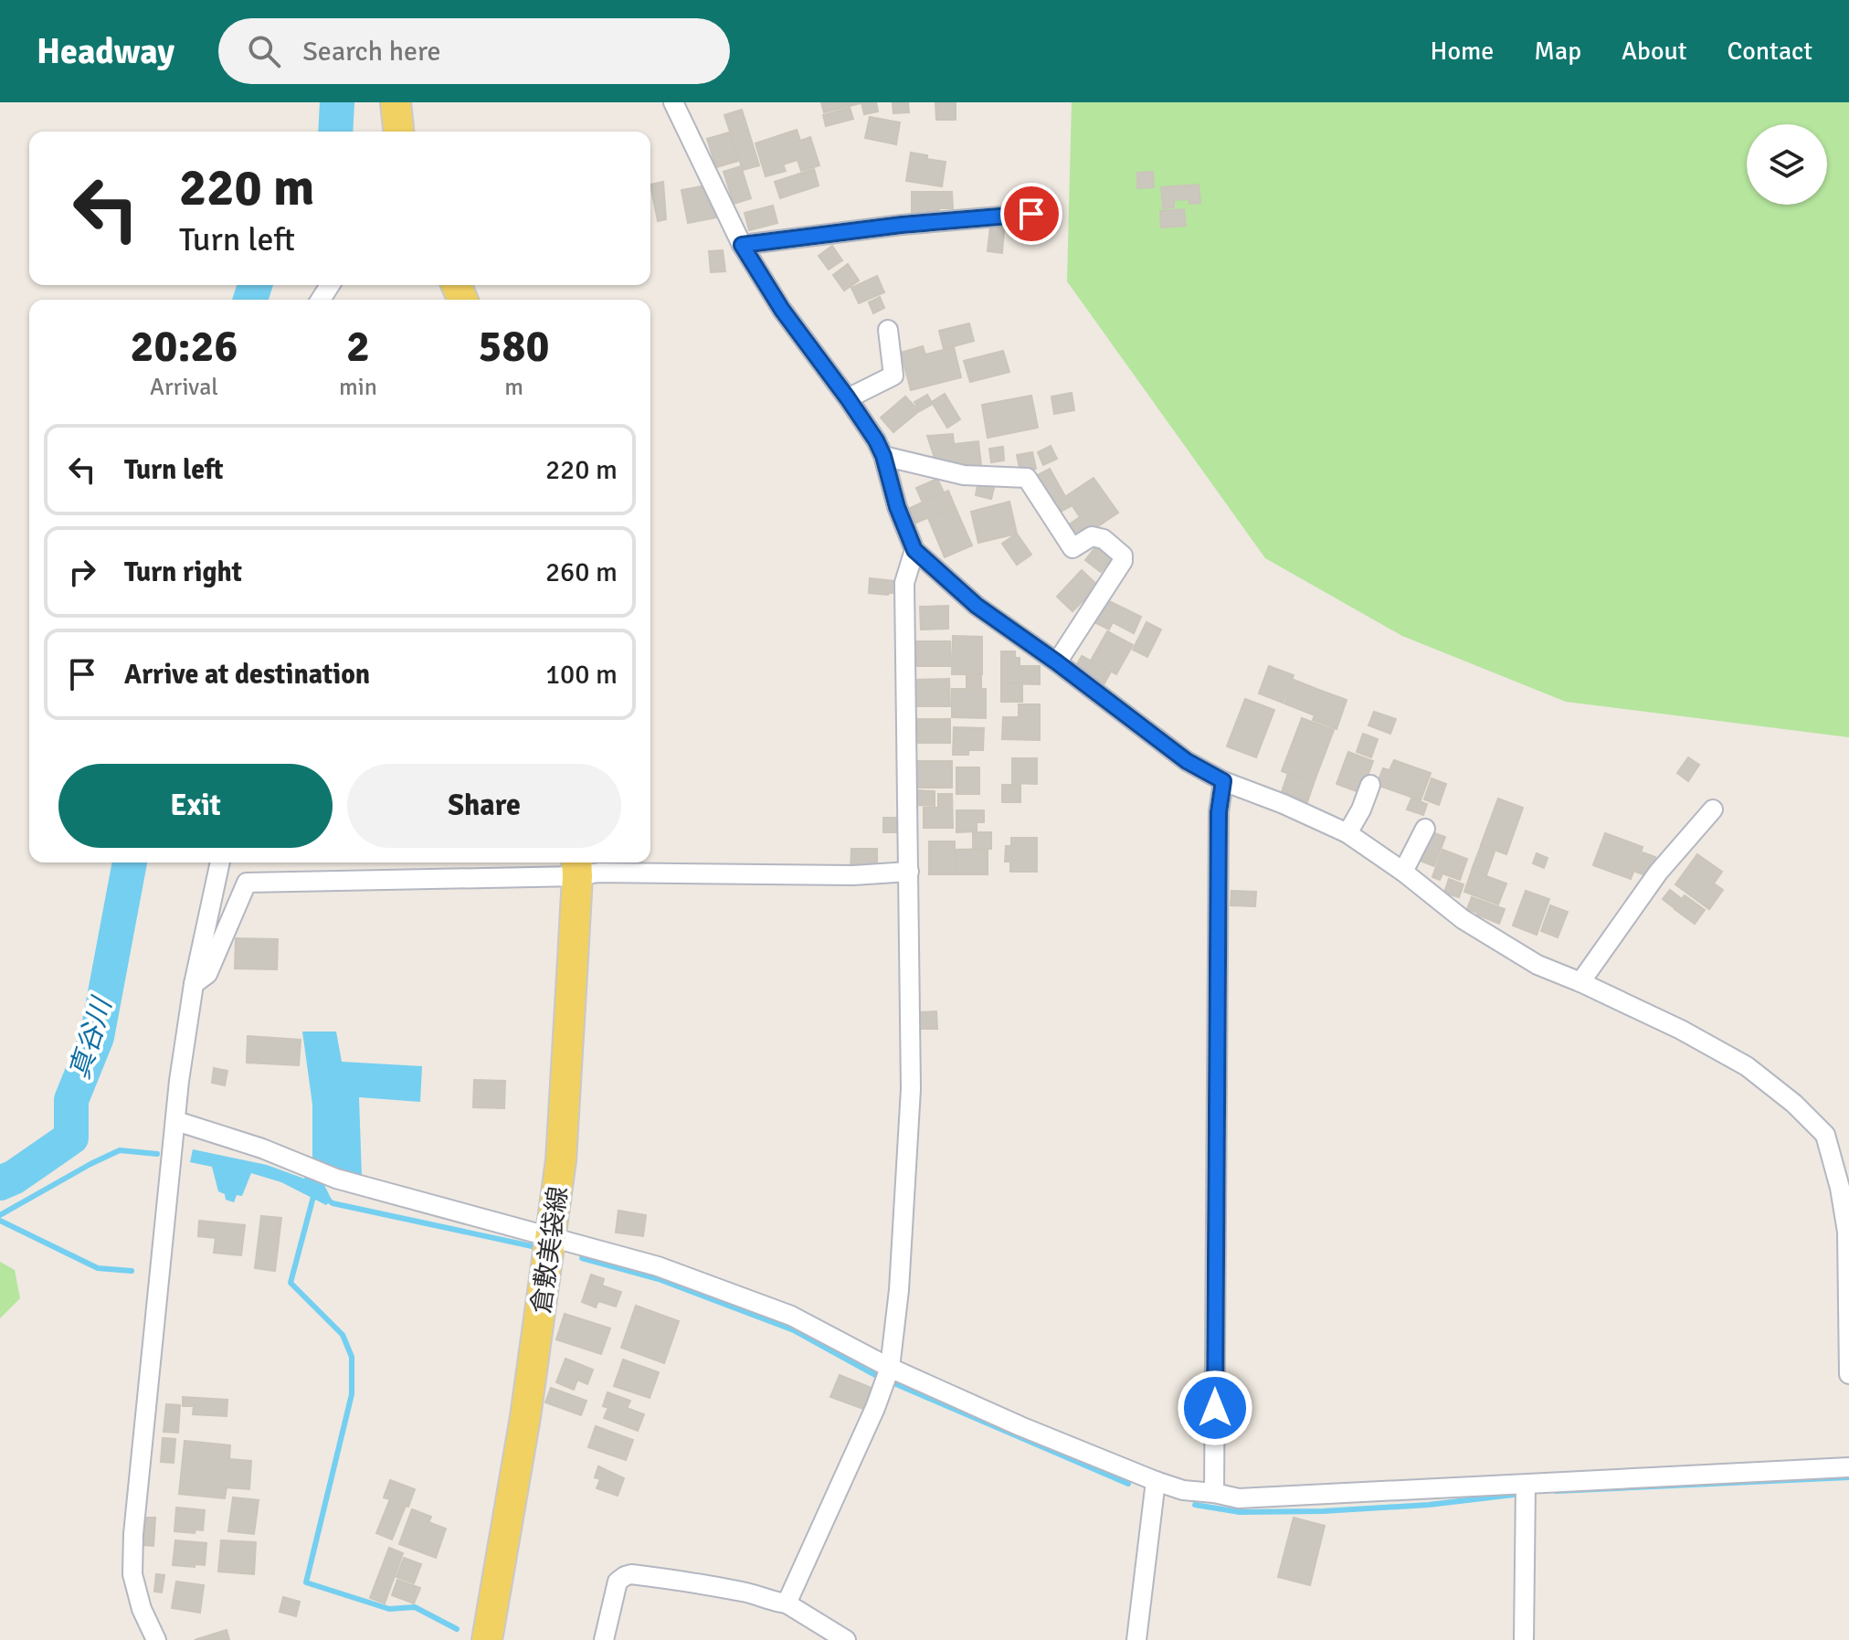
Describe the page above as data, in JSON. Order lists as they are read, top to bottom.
{
  "streets": {
    "main road": ["倉敷美袋線"]
  },
  "water": ["真谷川"],
  "page": {
    "header": "Headway",
    "search": "Search here",
    "nav": [
      "Home",
      "Map",
      "About",
      "Contact"
    ],
    "turn": ["220 m", "Turn left"],
    "eta": [
      "20:26",
      "Arrival",
      "2",
      "min",
      "580",
      "m"
    ],
    "list": [
      {
        "name": "Turn left",
        "value": "220 m"
      },
      {
        "name": "Turn right",
        "value": "260 m"
      },
      {
        "name": "Arrive at destination",
        "value": "100 m"
      }
    ],
    "buttons": ["Exit", "Share"]
  }
}
